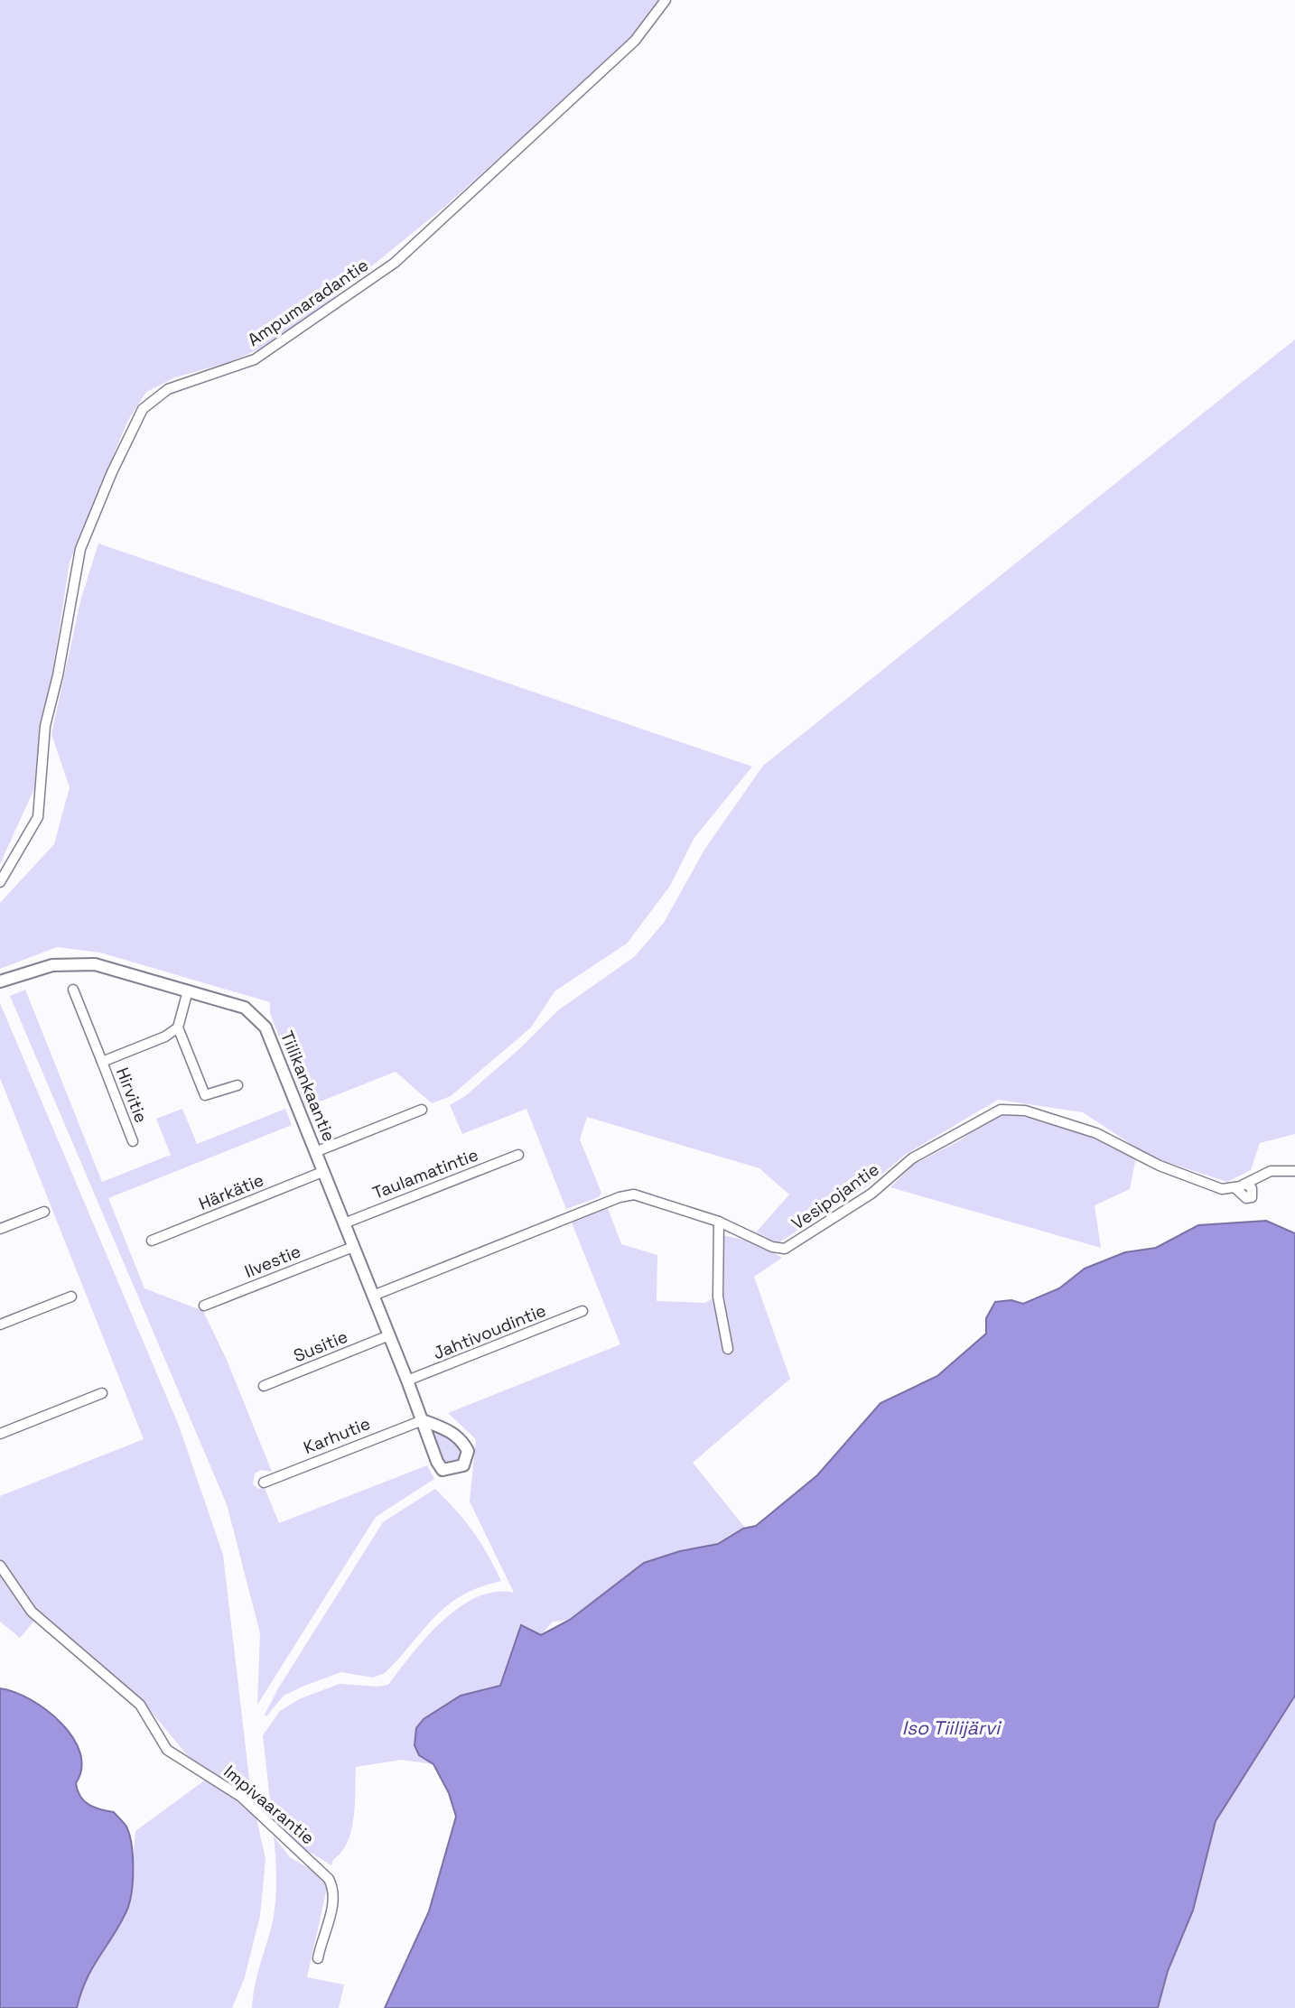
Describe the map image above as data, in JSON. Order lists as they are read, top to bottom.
{
  "streets": {
    "street": [
      "Ampumaradantie",
      "Tiilikankaantie",
      "Hirvitie",
      "Taulamatintie",
      "Härkätie",
      "Vesipojantie",
      "Ilvestie",
      "Jahtivoudintie",
      "Susitie",
      "Karhutie",
      "Impivaarantie"
    ]
  },
  "crossings": [
    ["Tiilikankaantie", "Taulamatintie"],
    ["Tiilikankaantie", "Härkätie"],
    ["Tiilikankaantie", "Vesipojantie"],
    ["Tiilikankaantie", "Ilvestie"],
    ["Tiilikankaantie", "Jahtivoudintie"],
    ["Tiilikankaantie", "Susitie"],
    ["Tiilikankaantie", "Karhutie"]
  ],
  "water": ["Iso Tiilijärvi"]
}
